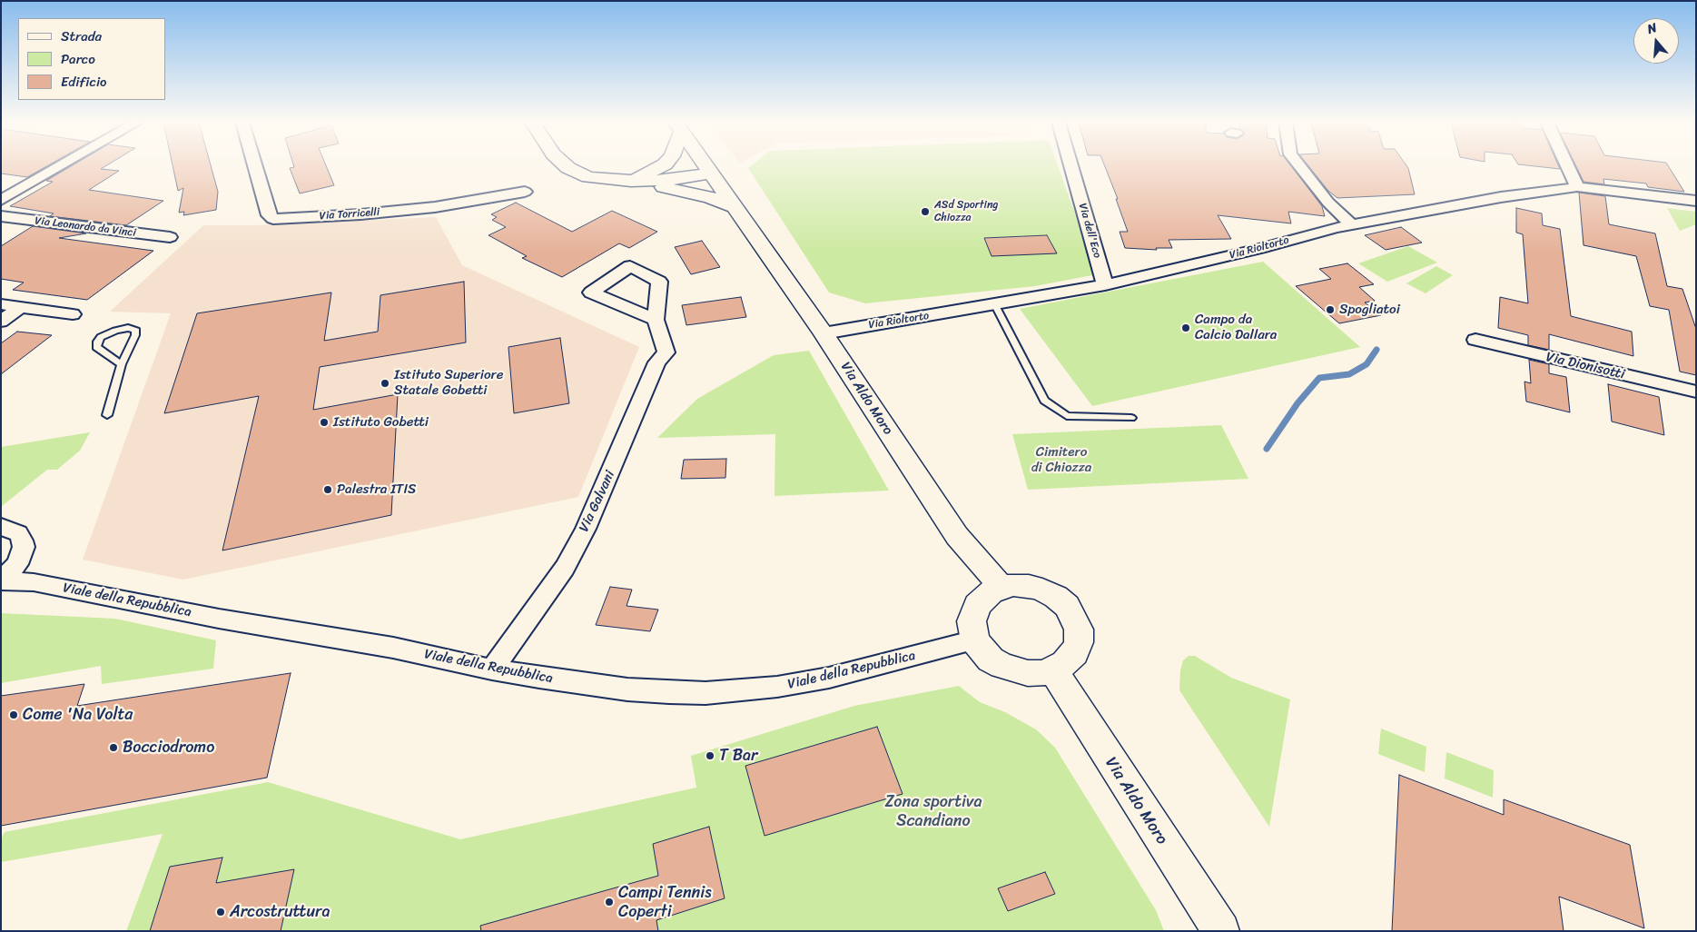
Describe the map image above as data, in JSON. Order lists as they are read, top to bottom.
{
  "streets": {
    "main road": ["Via Aldo Moro"],
    "street": [
      "Via Torricelli",
      "Via Leonardo da Vinci",
      "Via dell'Eco",
      "Via Rioltorto",
      "Via Dionisotti",
      "Via Galvani",
      "Viale della Repubblica"
    ]
  },
  "crossings": [
    ["Via dell'Eco", "Via Rioltorto"],
    ["Via Rioltorto", "Via Aldo Moro"],
    ["Via Aldo Moro", "Viale della Repubblica"],
    ["Via Galvani", "Viale della Repubblica"]
  ],
  "parks": ["Cimitero di Chiozza", "Zona sportiva Scandiano"],
  "places": [
    "ASd Sporting Chiozza",
    "Spogliatoi",
    "Campo da Calcio Dallara",
    "Istituto Superiore Statale Gobetti",
    "Istituto Gobetti",
    "Palestra ITIS",
    "Come 'Na Volta",
    "Bocciodromo",
    "T Bar",
    "Campi Tennis Coperti",
    "Arcostruttura"
  ],
  "legend": ["Strada", "Parco", "Edificio"],
  "north": "top"
}
